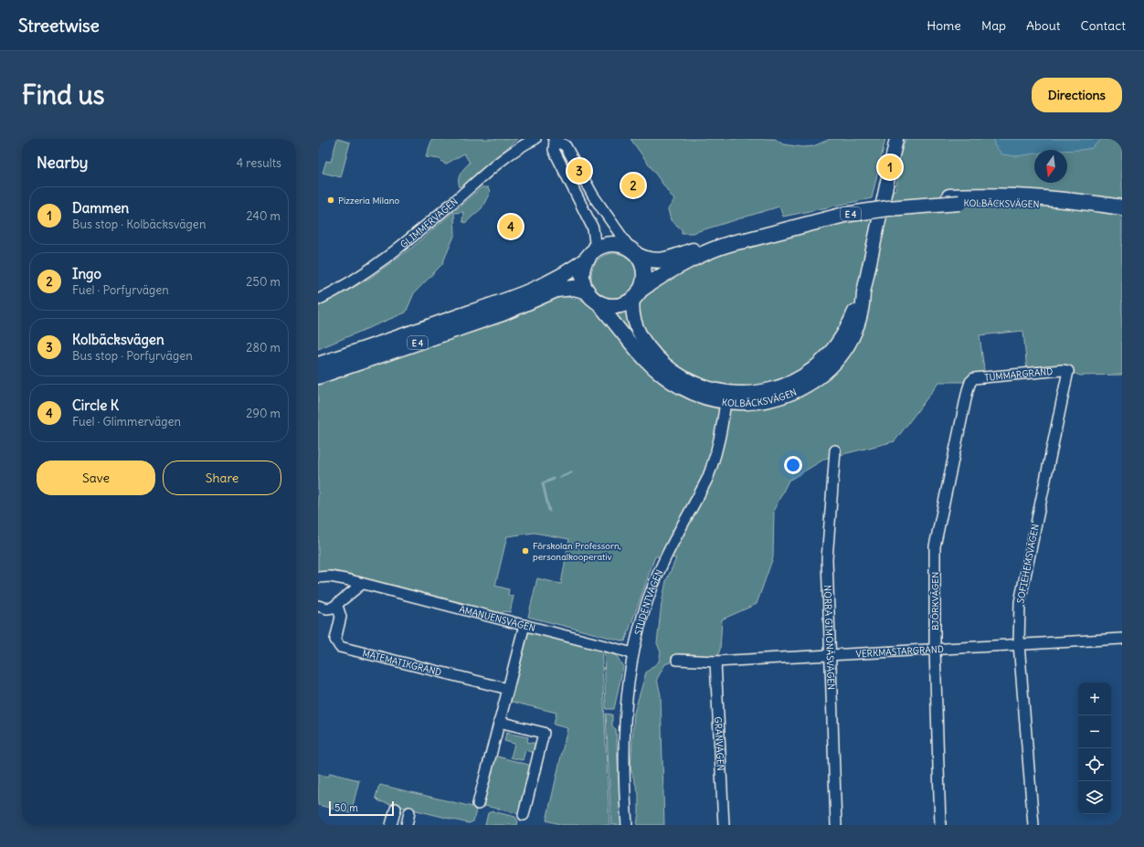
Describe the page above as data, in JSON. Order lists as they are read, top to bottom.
{
  "streets": {
    "highway": ["KOLBÄCKSVÄGEN", "E 4"],
    "street": [
      "GLIMMERVÄGEN",
      "TUMMARGRÄND",
      "SOFIEHEMSVÄGEN",
      "BJÖRKVÄGEN",
      "STUDENTVÄGEN",
      "AMANUENSVÄGEN",
      "NORRA GIMONÄSVÄGEN",
      "VERKMÄSTARGRÄND",
      "MATEMATIKGRÄND",
      "GRANVÄGEN"
    ]
  },
  "crossings": [
    ["KOLBÄCKSVÄGEN", "E 4"],
    ["KOLBÄCKSVÄGEN", "STUDENTVÄGEN"],
    ["TUMMARGRÄND", "SOFIEHEMSVÄGEN"],
    ["TUMMARGRÄND", "BJÖRKVÄGEN"],
    ["SOFIEHEMSVÄGEN", "VERKMÄSTARGRÄND"],
    ["BJÖRKVÄGEN", "VERKMÄSTARGRÄND"],
    ["STUDENTVÄGEN", "AMANUENSVÄGEN"],
    ["NORRA GIMONÄSVÄGEN", "VERKMÄSTARGRÄND"],
    ["VERKMÄSTARGRÄND", "GRANVÄGEN"]
  ],
  "places": ["Pizzeria Milano", "Förskolan Professorn, personalkooperativ"],
  "scale_bar": "50 m",
  "north": "bottom",
  "page": {
    "header": "Streetwise",
    "nav": [
      "Home",
      "Map",
      "About",
      "Contact"
    ],
    "buttons": [
      "Directions",
      ["Save", "Share"]
    ],
    "title": "Find us",
    "heading": ["Nearby", "4 results"],
    "pins": [
      "1",
      "3",
      "2",
      "4"
    ],
    "list": [
      {
        "mark": "1",
        "name": "Dammen",
        "note": "Bus stop · Kolbäcksvägen",
        "value": "240 m"
      },
      {
        "mark": "2",
        "name": "Ingo",
        "note": "Fuel · Porfyrvägen",
        "value": "250 m"
      },
      {
        "mark": "3",
        "name": "Kolbäcksvägen",
        "note": "Bus stop · Porfyrvägen",
        "value": "280 m"
      },
      {
        "mark": "4",
        "name": "Circle K",
        "note": "Fuel · Glimmervägen",
        "value": "290 m"
      }
    ],
    "map_buttons": ["+", "−"],
    "scale": "50 m"
  }
}
